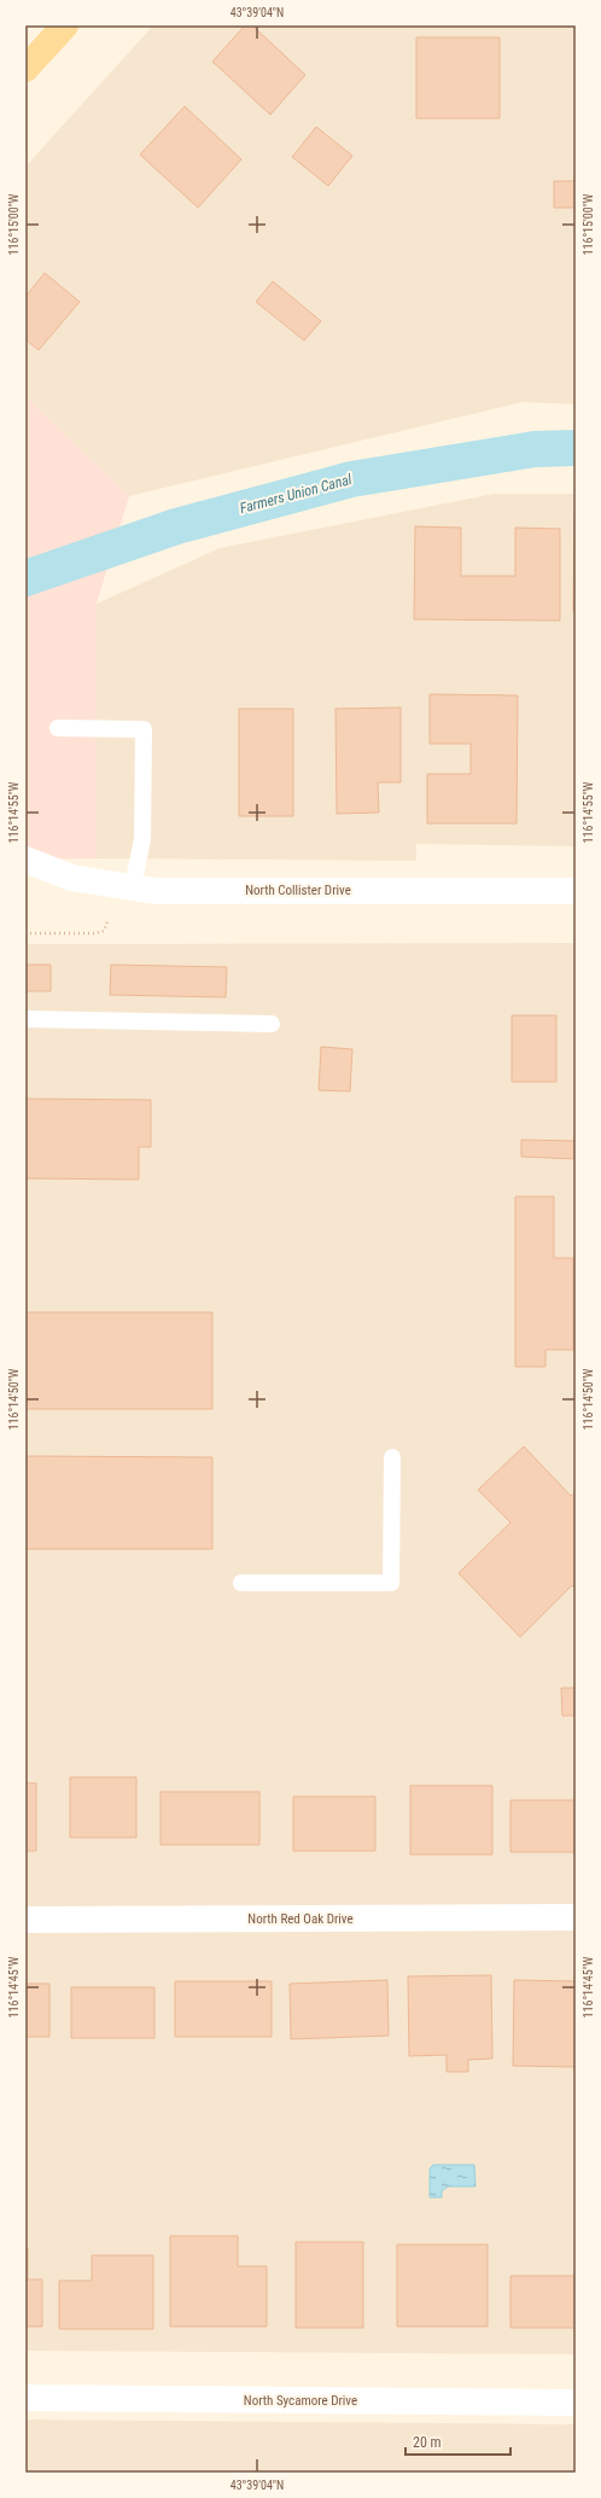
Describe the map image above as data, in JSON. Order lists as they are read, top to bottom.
{
  "streets": {
    "street": ["North Collister Drive", "North Red Oak Drive", "North Sycamore Drive"]
  },
  "water": ["Farmers Union Canal"],
  "scale_bar": "20 m",
  "coordinates": [
    "43°39'04\"N",
    "116°15'00\"W",
    "116°14'55\"W",
    "116°14'50\"W",
    "116°14'45\"W"
  ]
}
